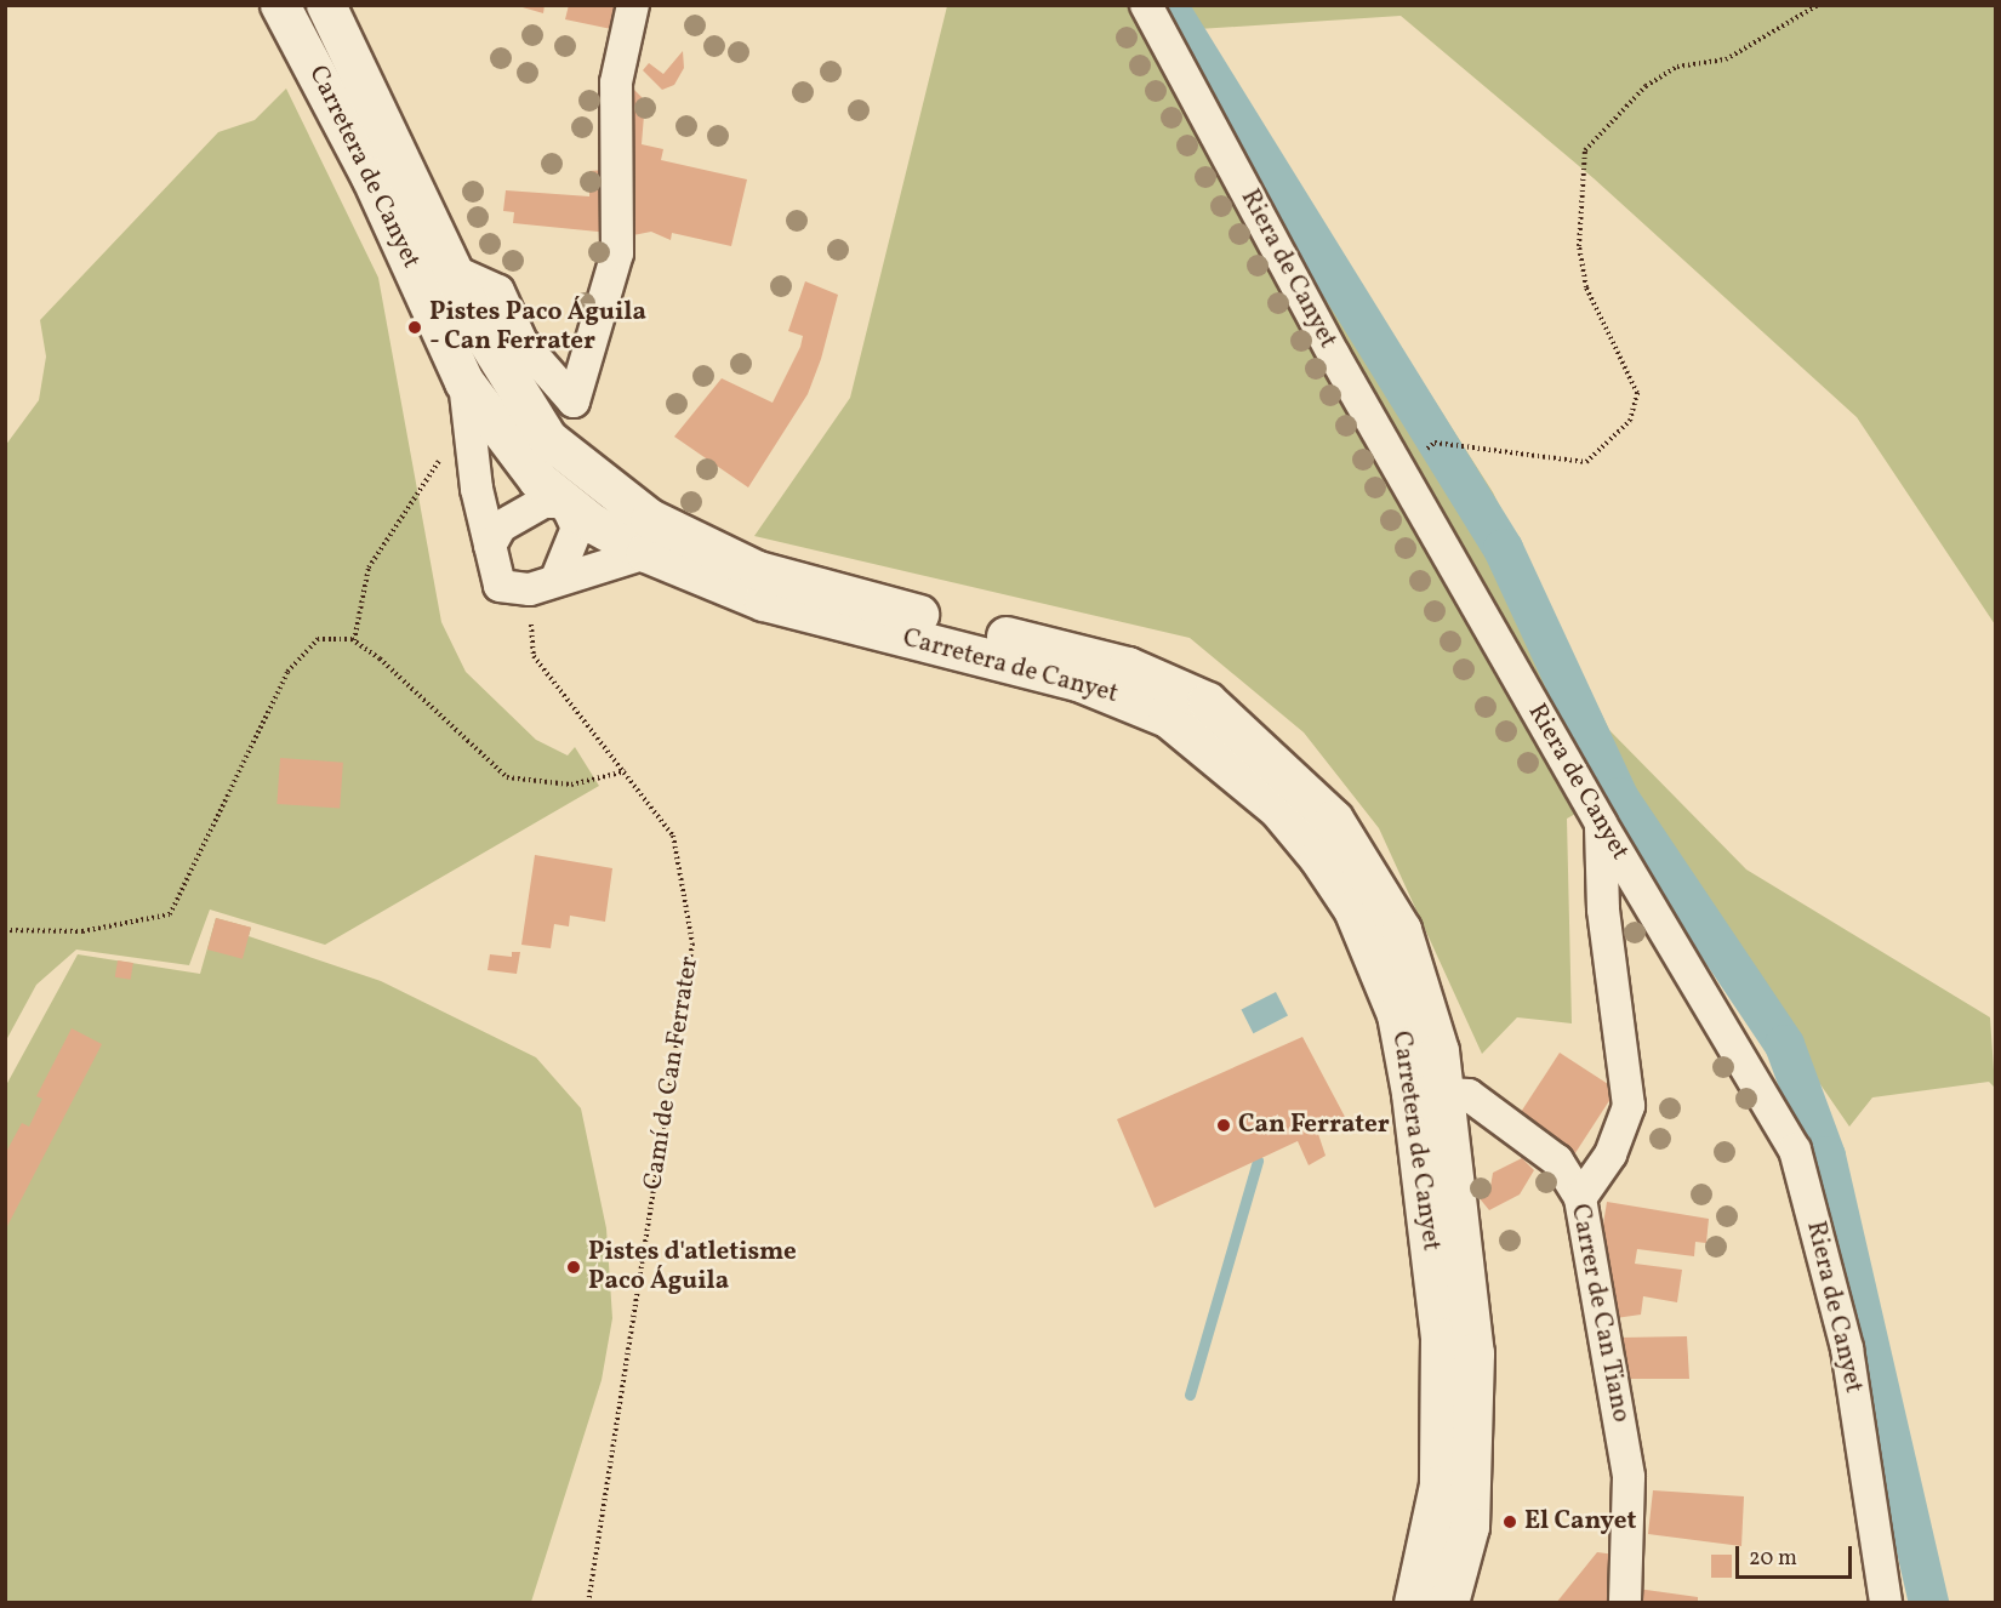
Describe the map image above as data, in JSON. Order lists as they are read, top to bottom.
{
  "streets": {
    "street": ["Carretera de Canyet", "Riera de Canyet", "Carrer de Can Tiano"],
    "path": ["Camí de Can Ferrater"]
  },
  "crossings": [
    ["Carretera de Canyet", "Carrer de Can Tiano"]
  ],
  "places": [
    "Pistes Paco Águila - Can Ferrater",
    "Can Ferrater",
    "Pistes d'atletisme Paco Águila",
    "El Canyet"
  ],
  "scale_bar": "20 m"
}
